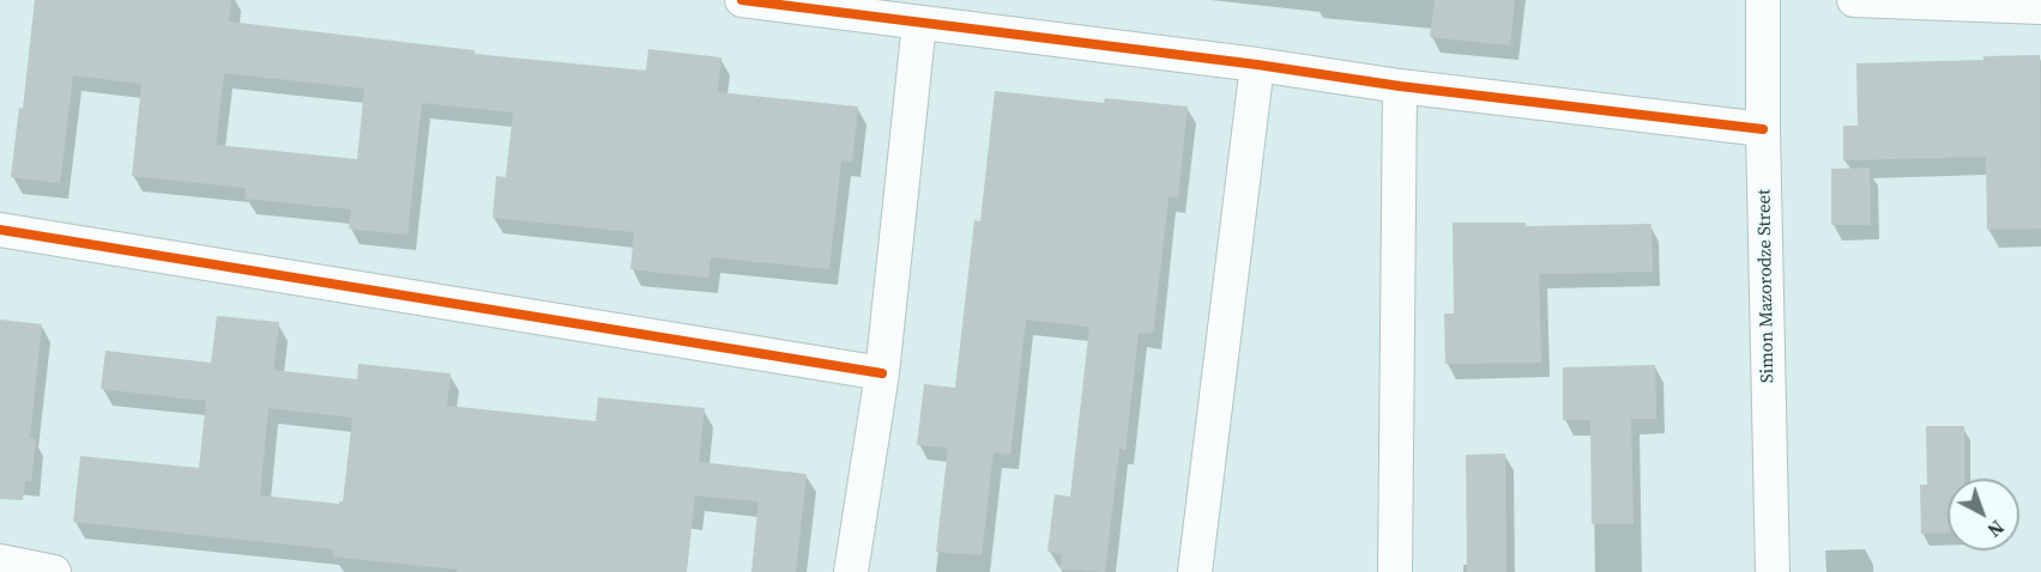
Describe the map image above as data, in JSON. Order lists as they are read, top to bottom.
{
  "streets": {
    "street": ["Simon Mazorodze Street"]
  },
  "north": "bottom right"
}
